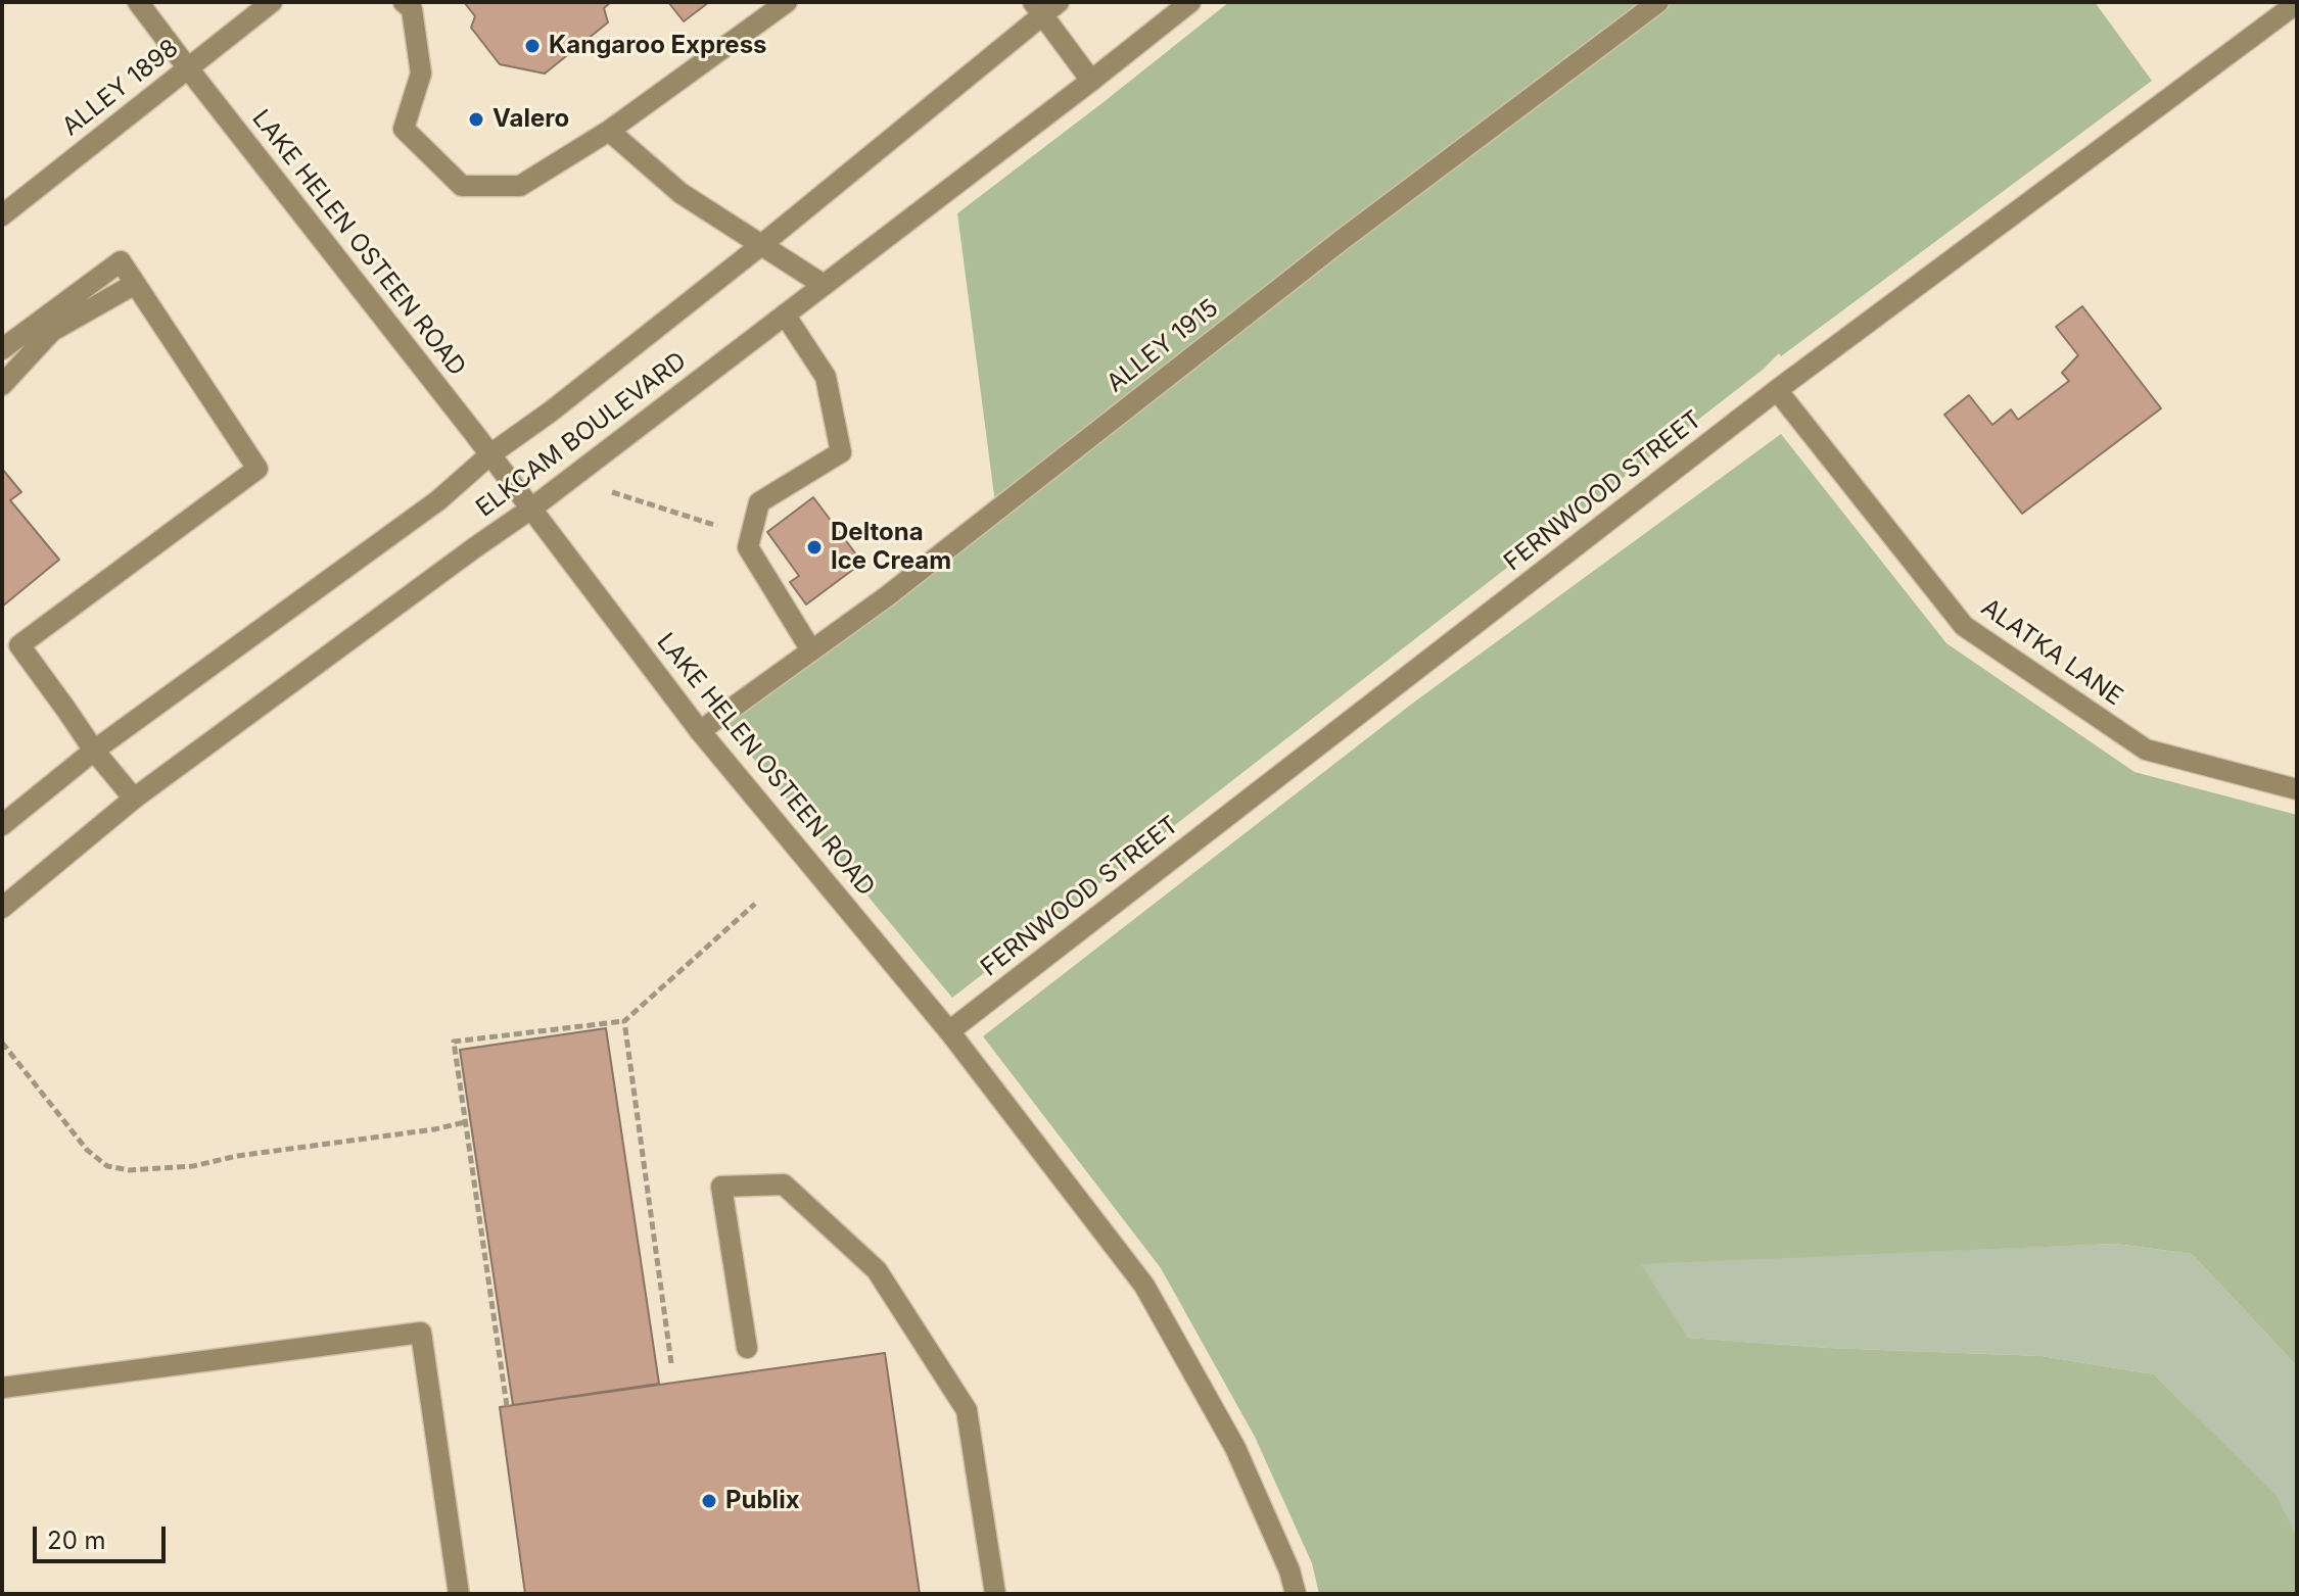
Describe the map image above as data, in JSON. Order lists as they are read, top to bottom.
{
  "streets": {
    "street": [
      "ALLEY 1898",
      "LAKE HELEN OSTEEN ROAD",
      "ALLEY 1915",
      "ELKCAM BOULEVARD",
      "FERNWOOD STREET",
      "ALATKA LANE"
    ]
  },
  "crossings": [
    ["ALLEY 1898", "LAKE HELEN OSTEEN ROAD"],
    ["LAKE HELEN OSTEEN ROAD", "ALLEY 1915"],
    ["LAKE HELEN OSTEEN ROAD", "ELKCAM BOULEVARD"],
    ["LAKE HELEN OSTEEN ROAD", "FERNWOOD STREET"],
    ["FERNWOOD STREET", "ALATKA LANE"]
  ],
  "places": [
    "Kangaroo Express",
    "Valero",
    "Deltona Ice Cream",
    "Publix"
  ],
  "scale_bar": "20 m"
}
